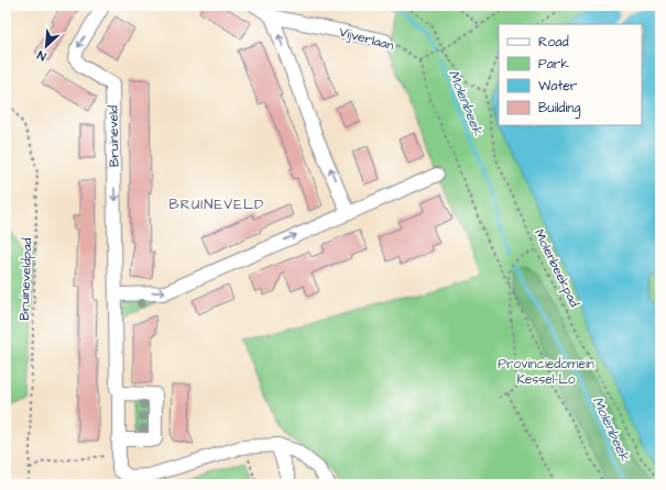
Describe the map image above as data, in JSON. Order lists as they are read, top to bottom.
{
  "streets": {
    "street": ["Vijverlaan", "Bruineveld"],
    "path": ["Molenbeekpad", "Bruineveldpad"]
  },
  "one_way": ["Bruineveld"],
  "districts": ["BRUINEVELD"],
  "water": ["Molenbeek"],
  "parks": ["Provinciedomein Kessel-Lo"],
  "legend": [
    "Road",
    "Park",
    "Water",
    "Building"
  ],
  "north": "bottom left"
}
